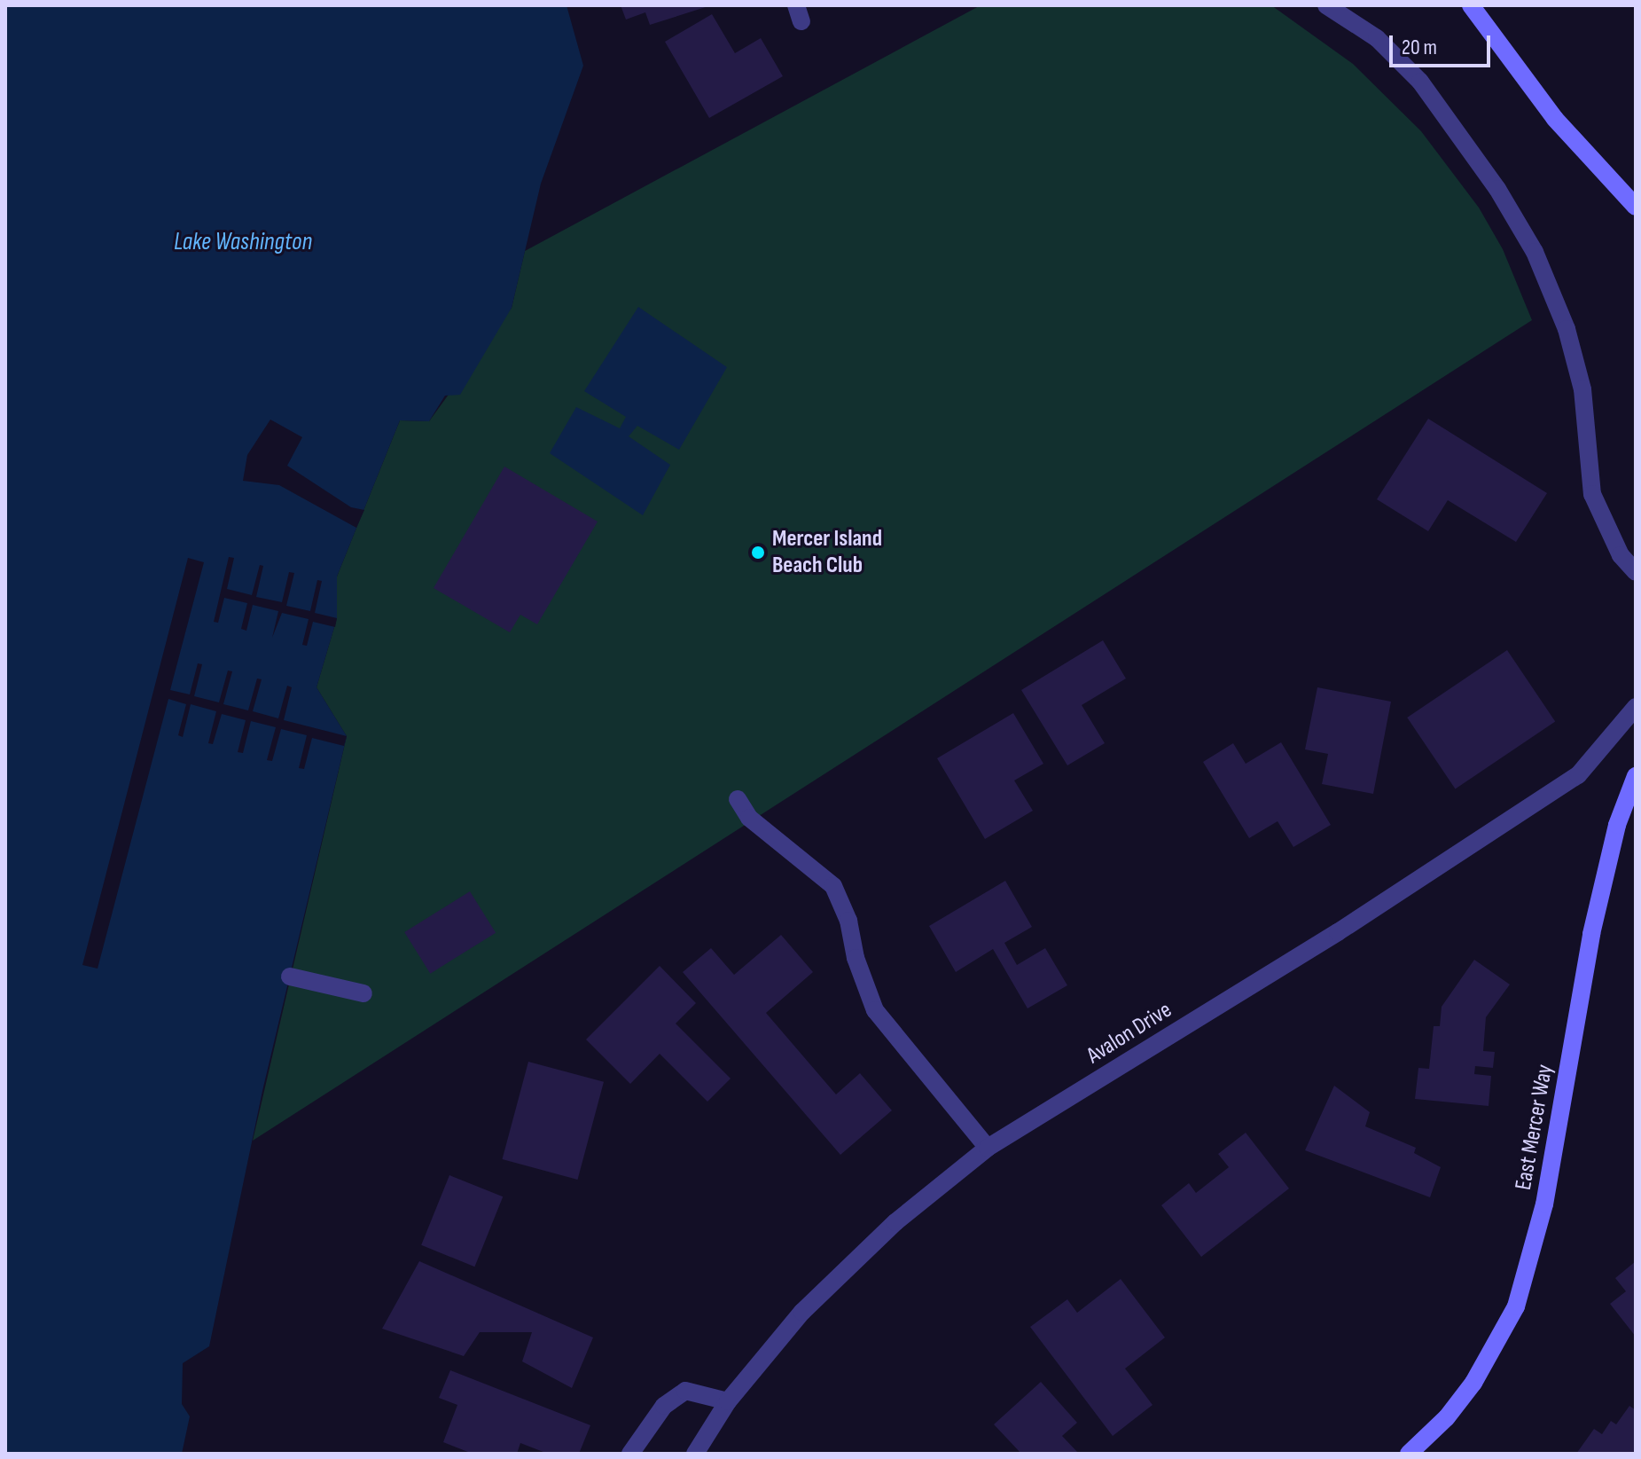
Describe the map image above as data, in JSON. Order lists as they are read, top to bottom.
{
  "streets": {
    "street": ["Avalon Drive", "East Mercer Way"]
  },
  "water": ["Lake Washington"],
  "places": ["Mercer Island Beach Club"],
  "scale_bar": "20 m"
}
